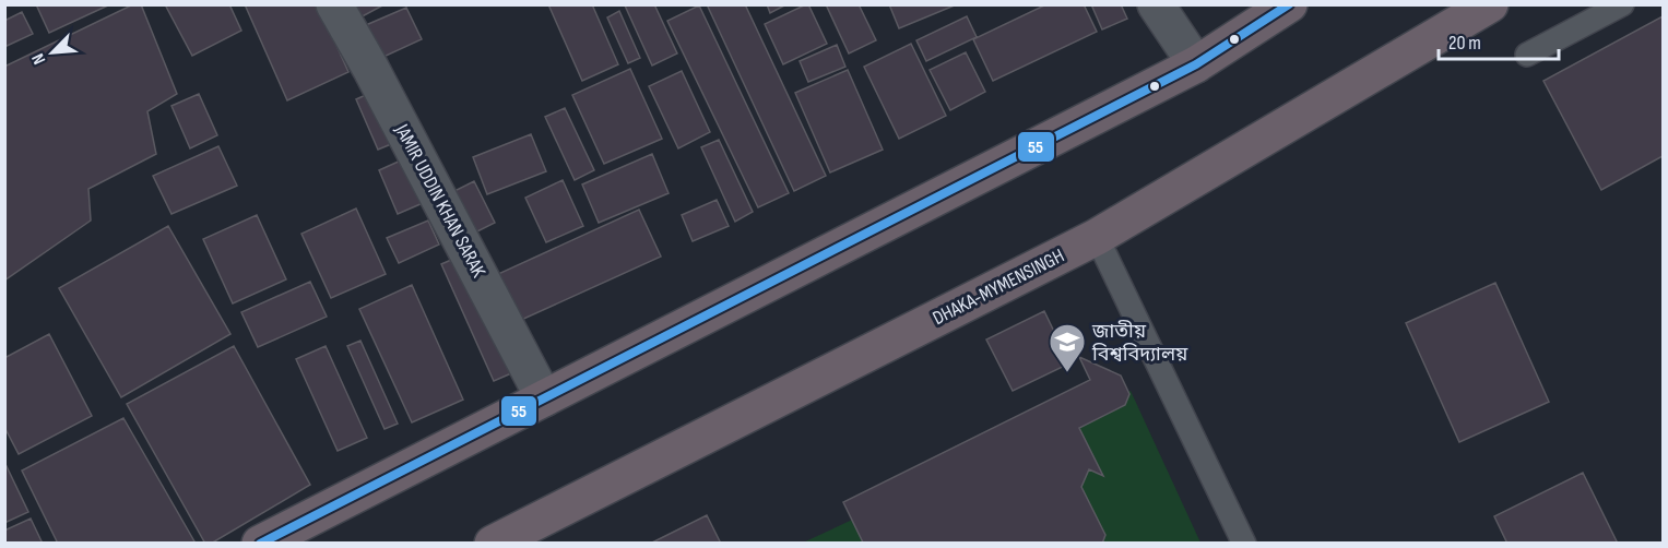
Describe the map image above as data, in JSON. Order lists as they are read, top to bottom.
{
  "streets": {
    "highway": ["DHAKA-MYMENSINGH"],
    "street": ["JAMIR UDDIN KHAN SARAK"]
  },
  "places": {
    "school or university": ["জাতীয় বিশ্ববিদ্যালয়"]
  },
  "lines": ["transit line 55"],
  "scale_bar": "20 m",
  "north": "bottom left"
}
